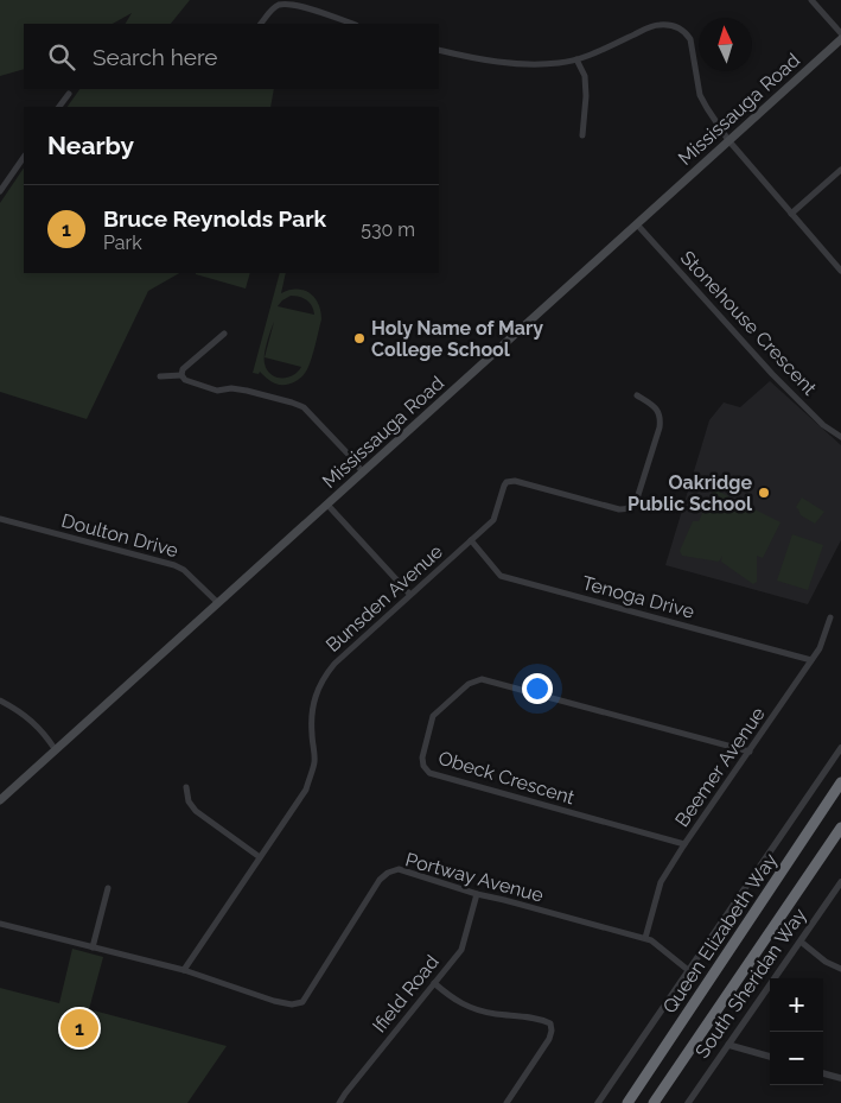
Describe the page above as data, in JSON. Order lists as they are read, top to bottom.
{
  "streets": {
    "highway": ["Queen Elizabeth Way"],
    "main road": ["Mississauga Road"],
    "street": [
      "Stonehouse Crescent",
      "Doulton Drive",
      "Tenoga Drive",
      "Bunsden Avenue",
      "Beemer Avenue",
      "Obeck Crescent",
      "Portway Avenue",
      "South Sheridan Way",
      "Ifield Road"
    ]
  },
  "crossings": [
    ["Mississauga Road", "Stonehouse Crescent"],
    ["Mississauga Road", "Doulton Drive"],
    ["Tenoga Drive", "Bunsden Avenue"],
    ["Tenoga Drive", "Beemer Avenue"],
    ["Bunsden Avenue", "Portway Avenue"],
    ["Beemer Avenue", "Obeck Crescent"],
    ["Beemer Avenue", "Portway Avenue"],
    ["Portway Avenue", "Ifield Road"]
  ],
  "places": ["Holy Name of Mary College School", "Oakridge Public School"],
  "north": "top",
  "page": {
    "search": "Search here",
    "heading": "Nearby",
    "list": [
      {
        "mark": "1",
        "name": "Bruce Reynolds Park",
        "note": "Park",
        "value": "530 m"
      }
    ],
    "map_buttons": ["+", "−"],
    "pins": "1"
  }
}
